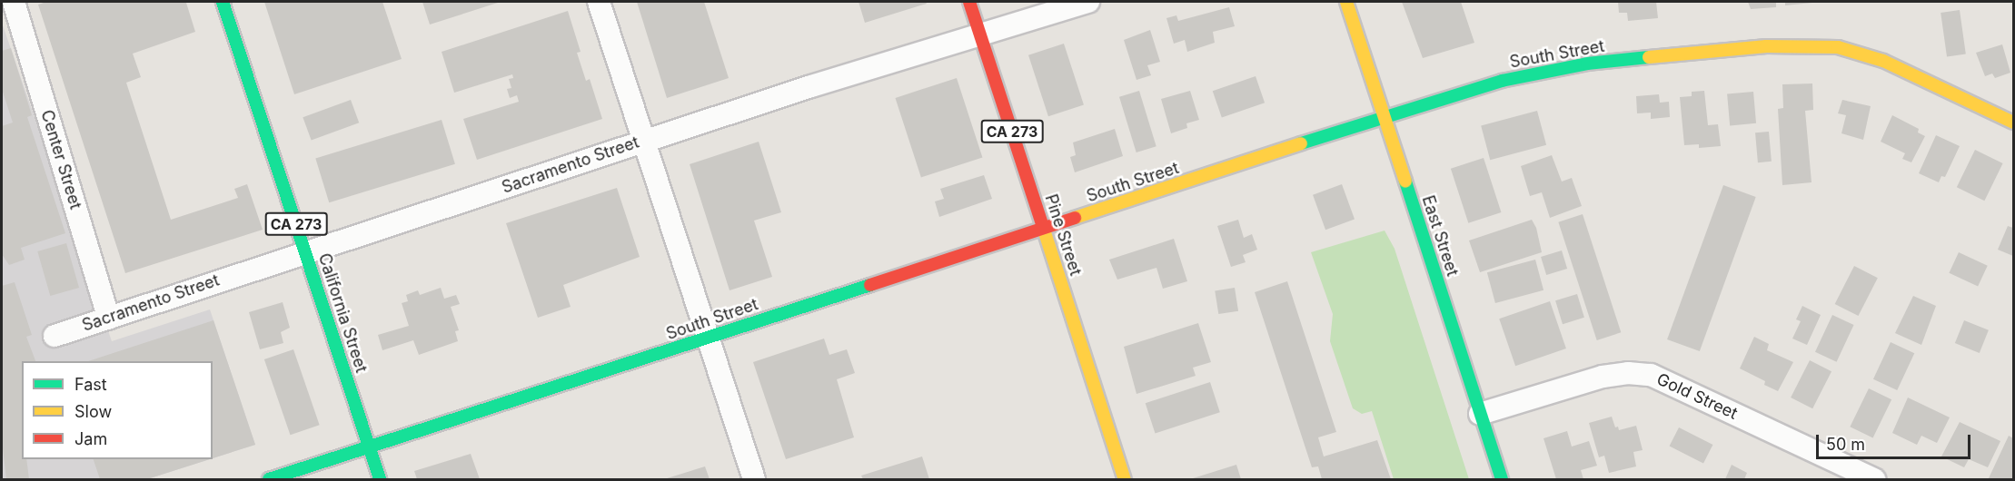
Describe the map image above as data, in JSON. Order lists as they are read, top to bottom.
{
  "streets": {
    "street": [
      "South Street",
      "CA 273",
      "Center Street",
      "Sacramento Street",
      "Pine Street",
      "East Street",
      "California Street",
      "Gold Street"
    ]
  },
  "crossings": [
    ["South Street", "Pine Street"],
    ["South Street", "East Street"],
    ["South Street", "California Street"],
    ["Center Street", "Sacramento Street"],
    ["Sacramento Street", "Pine Street"],
    ["Sacramento Street", "California Street"],
    ["East Street", "Gold Street"]
  ],
  "legend": ["Fast", "Slow", "Jam"],
  "scale_bar": "50 m"
}
